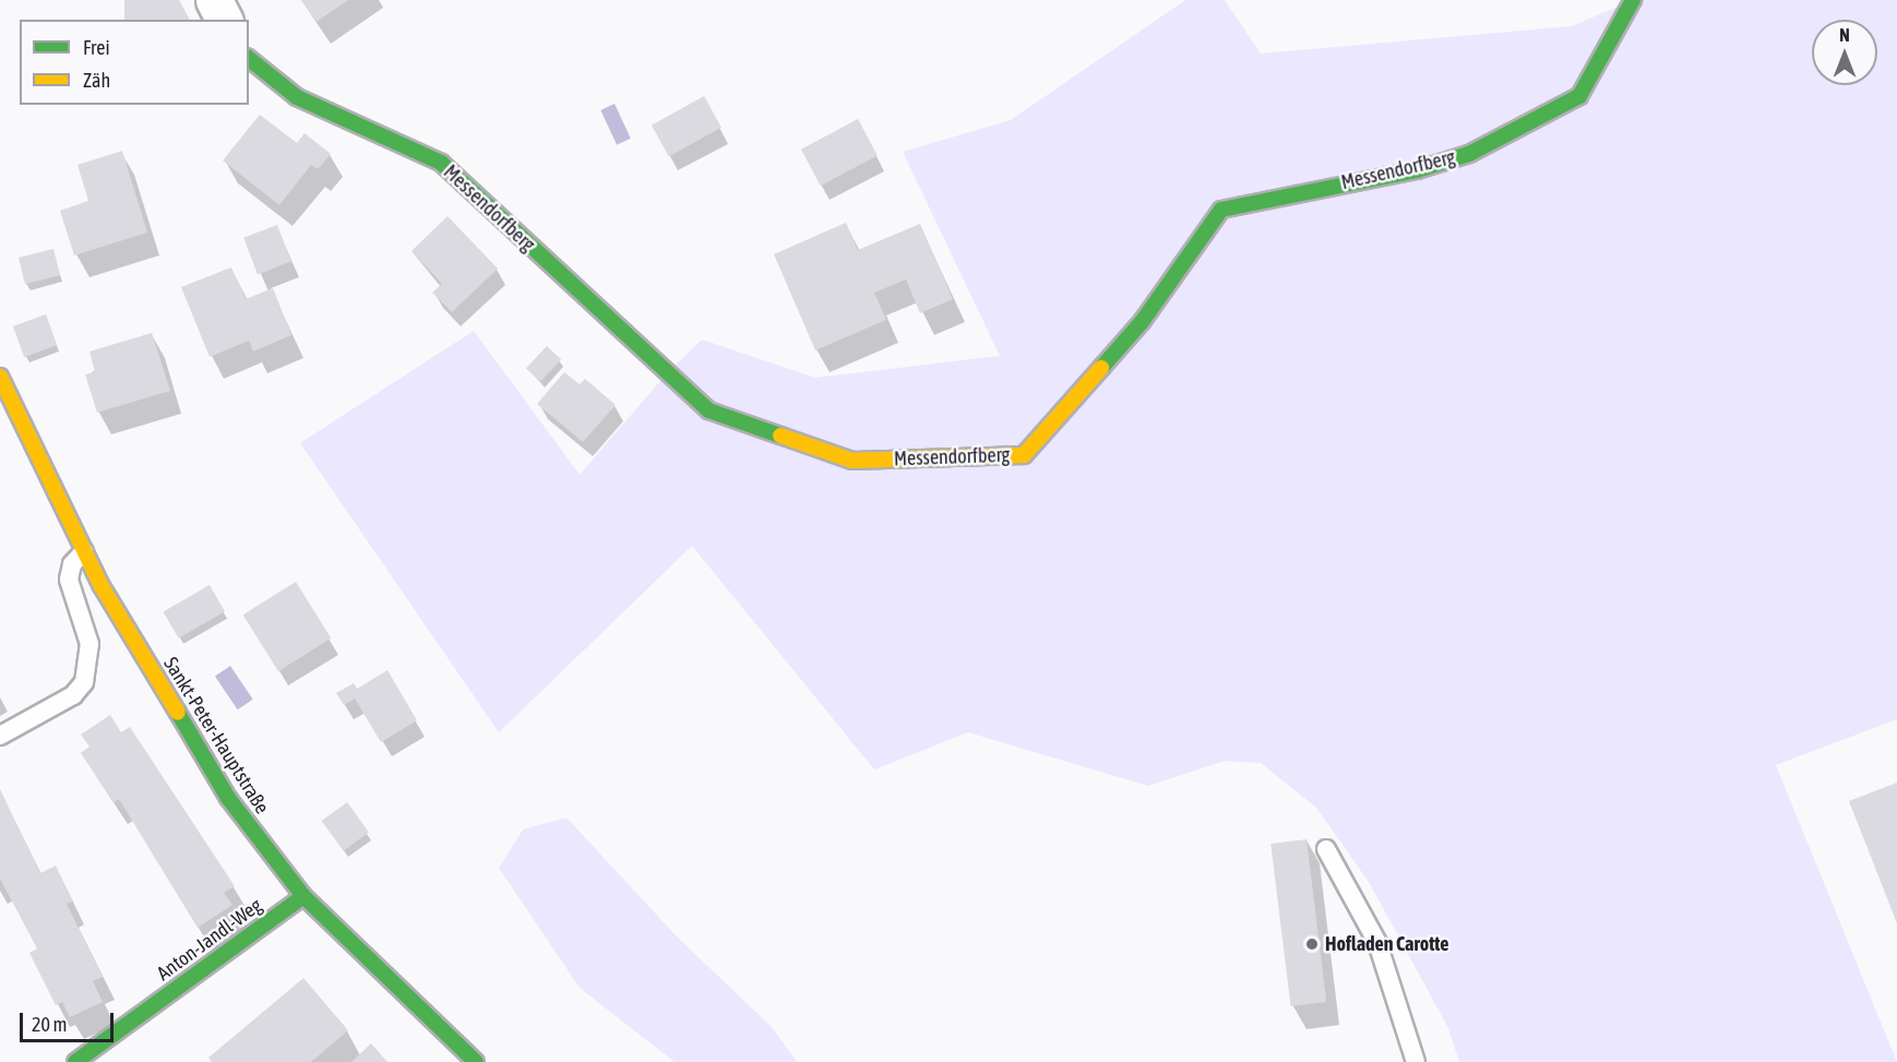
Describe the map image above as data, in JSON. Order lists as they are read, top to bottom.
{
  "streets": {
    "street": ["Messendorfberg", "Sankt-Peter-Hauptstraße", "Anton-Jandl-Weg"]
  },
  "crossings": [
    ["Sankt-Peter-Hauptstraße", "Anton-Jandl-Weg"]
  ],
  "places": ["Hofladen Carotte"],
  "legend": ["Frei", "Zäh"],
  "scale_bar": "20 m",
  "north": "top"
}
